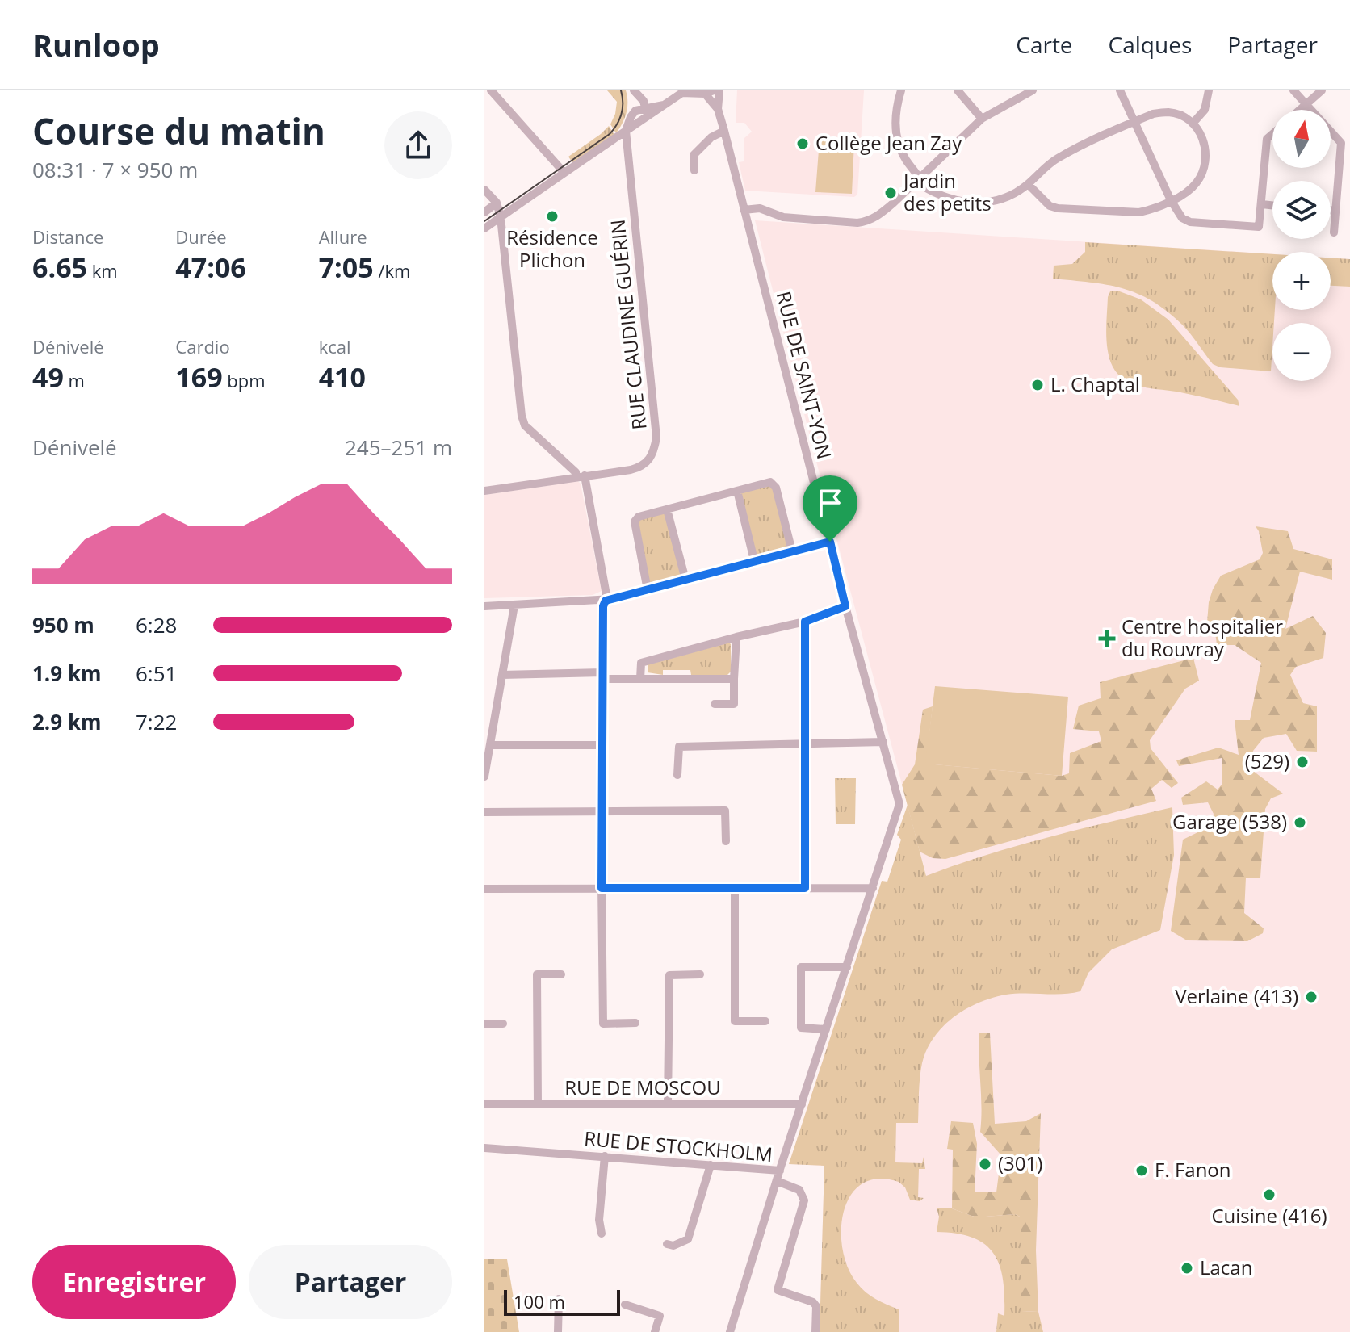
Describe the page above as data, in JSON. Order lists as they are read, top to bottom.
{
  "streets": {
    "street": [
      "RUE CLAUDINE GUÉRIN",
      "RUE DE SAINT-YON",
      "RUE DE MOSCOU",
      "RUE DE STOCKHOLM"
    ]
  },
  "crossings": [
    ["RUE DE SAINT-YON", "RUE DE MOSCOU"],
    ["RUE DE SAINT-YON", "RUE DE STOCKHOLM"]
  ],
  "places": {
    "other": [
      "Collège Jean Zay",
      "Jardin des petits",
      "Résidence Plichon",
      "L. Chaptal",
      "(529)",
      "Garage (538)",
      "Verlaine (413)",
      "(301)",
      "F. Fanon",
      "Cuisine (416)",
      "Lacan"
    ],
    "health": ["Centre hospitalier du Rouvray"]
  },
  "scale_bar": "100 m",
  "north": "top",
  "page": {
    "header": "Runloop",
    "nav": ["Carte", "Calques", "Partager"],
    "heading": ["Course du matin", "08:31 · 7 × 950 m"],
    "map_buttons": ["+", "−"],
    "stats": [
      ["Distance", "6.65 km"],
      ["Durée", "47:06"],
      ["Allure", "7:05 /km"],
      ["Dénivelé", "49 m"],
      ["Cardio", "169 bpm"],
      ["kcal", "410"]
    ],
    "chart": ["Dénivelé", "245–251 m"],
    "list": [
      {
        "name": "950 m",
        "note": "6:28"
      },
      {
        "name": "1.9 km",
        "note": "6:51"
      },
      {
        "name": "2.9 km",
        "note": "7:22"
      }
    ],
    "buttons": ["Enregistrer", "Partager"],
    "scale": "100 m"
  }
}
